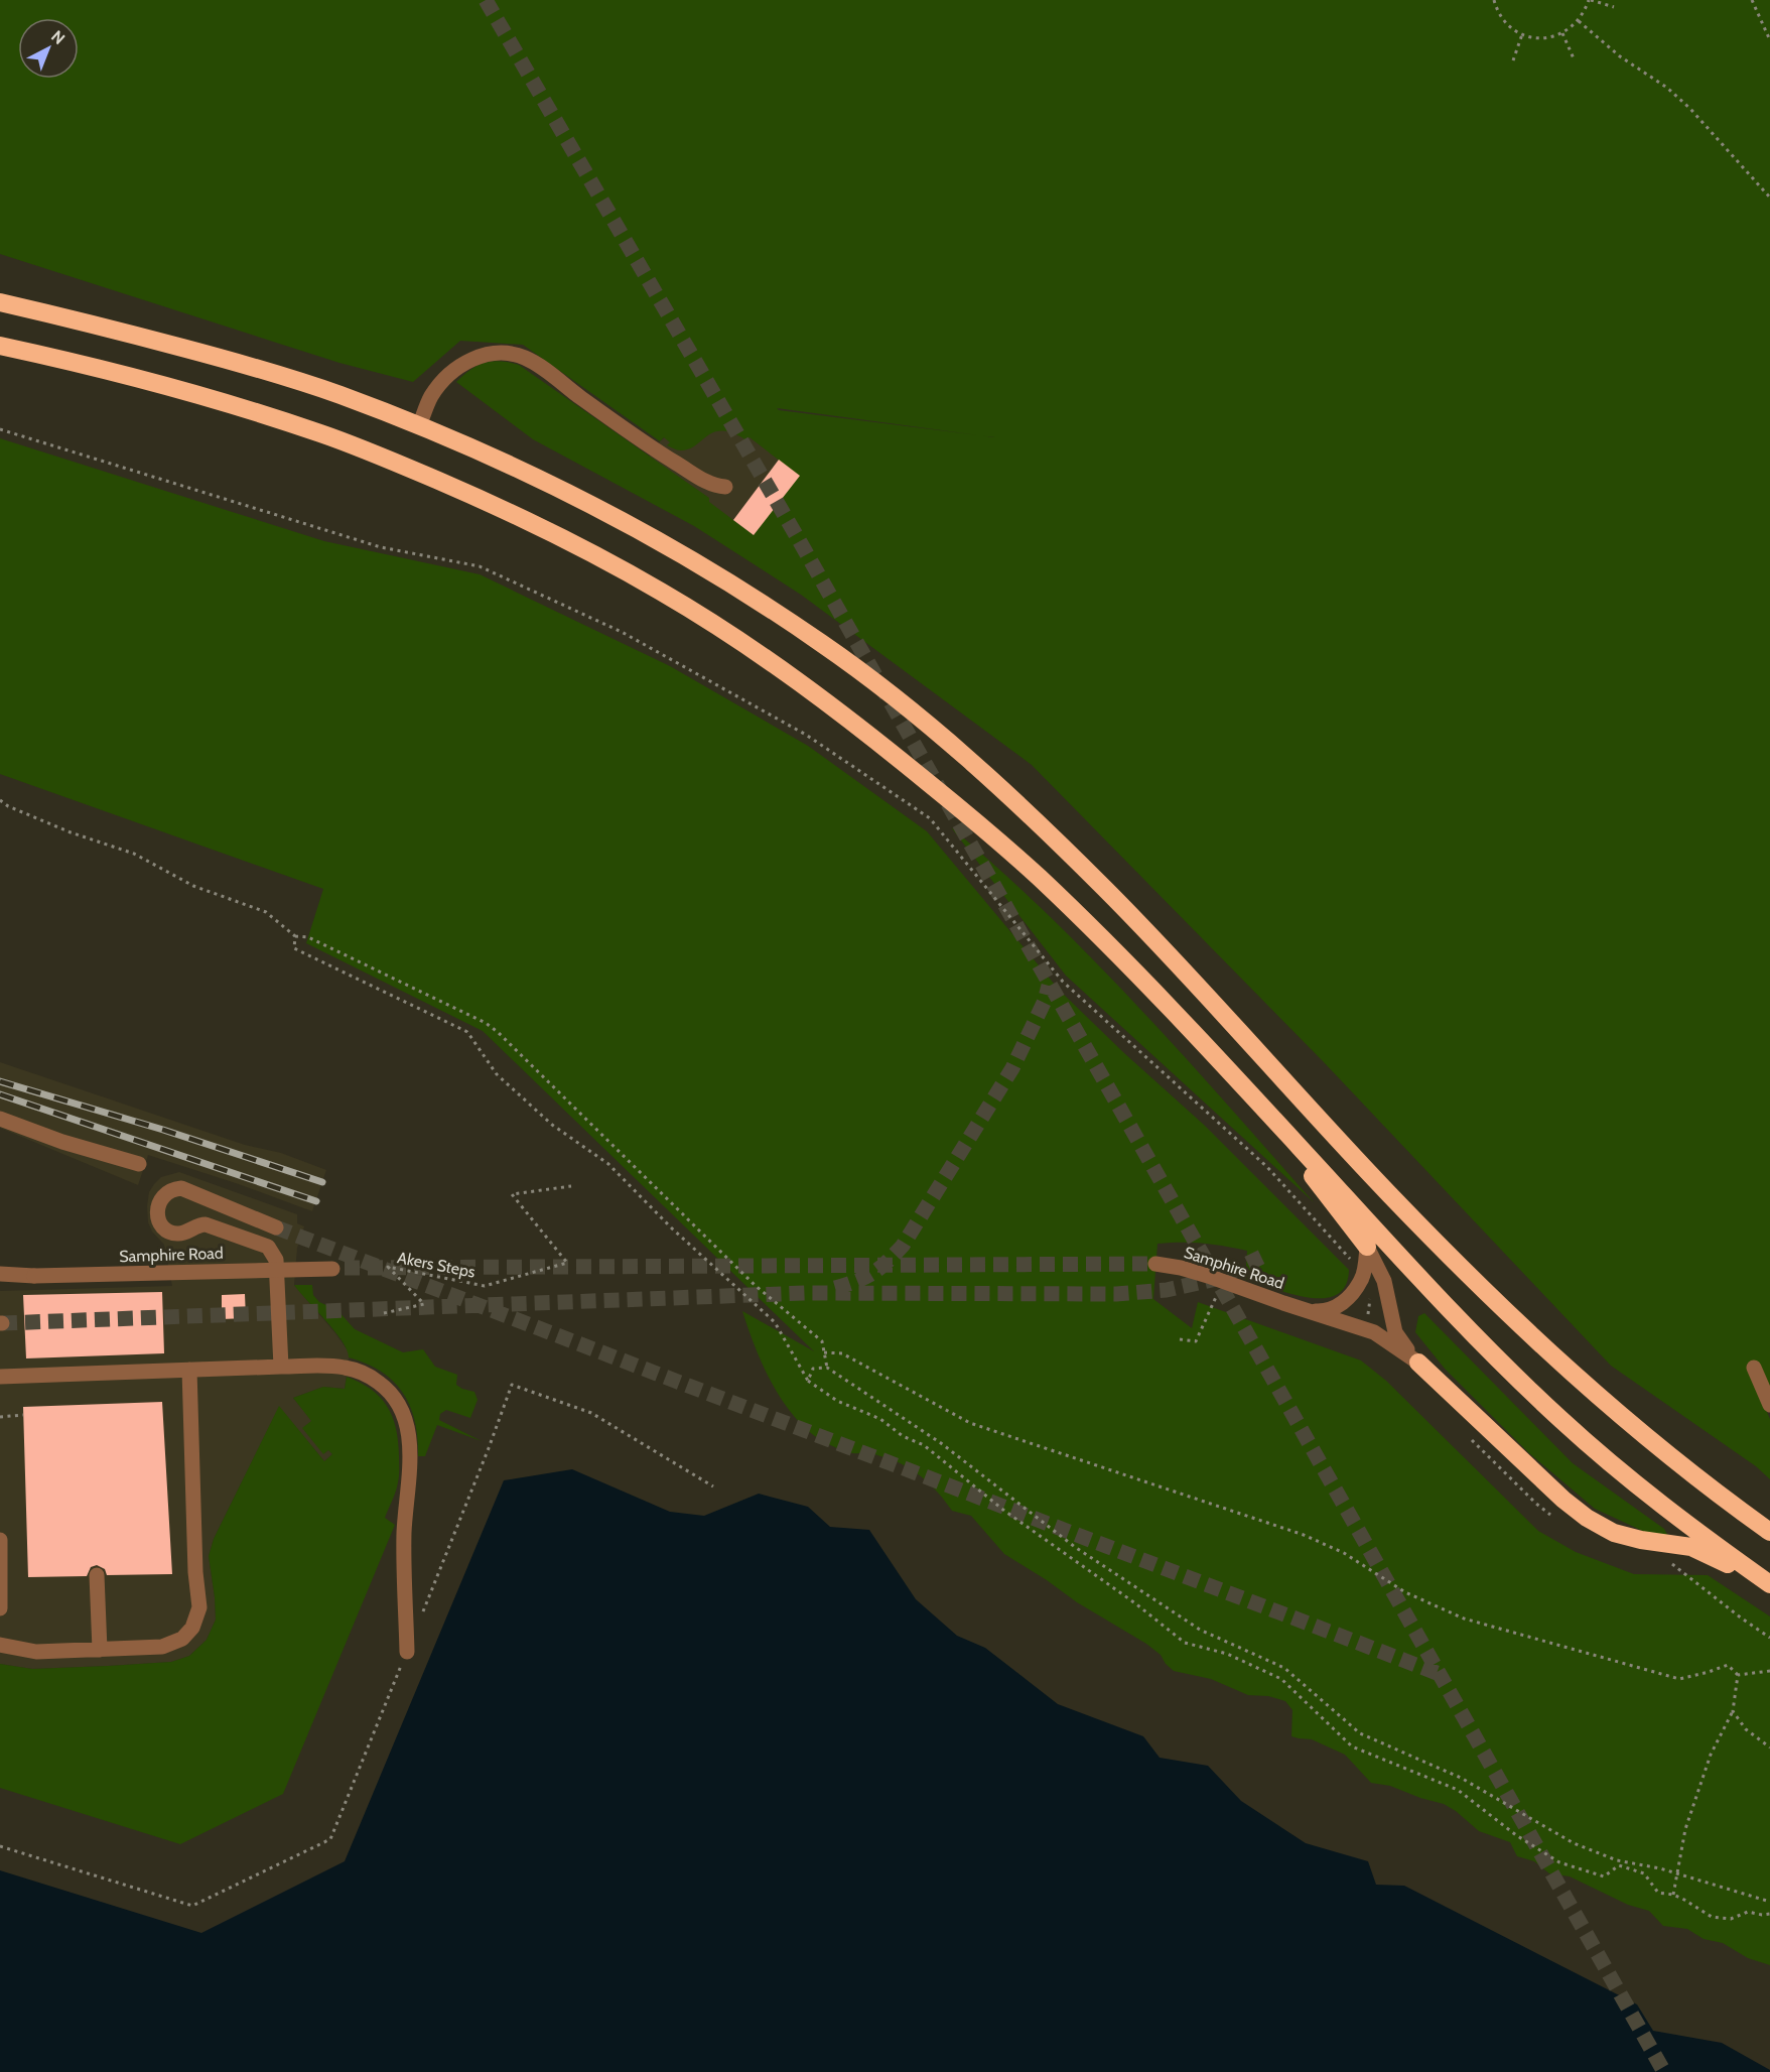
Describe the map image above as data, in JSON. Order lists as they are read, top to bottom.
{
  "streets": {
    "lane": ["Samphire Road"],
    "path": ["Akers Steps"]
  },
  "north": "top right"
}
